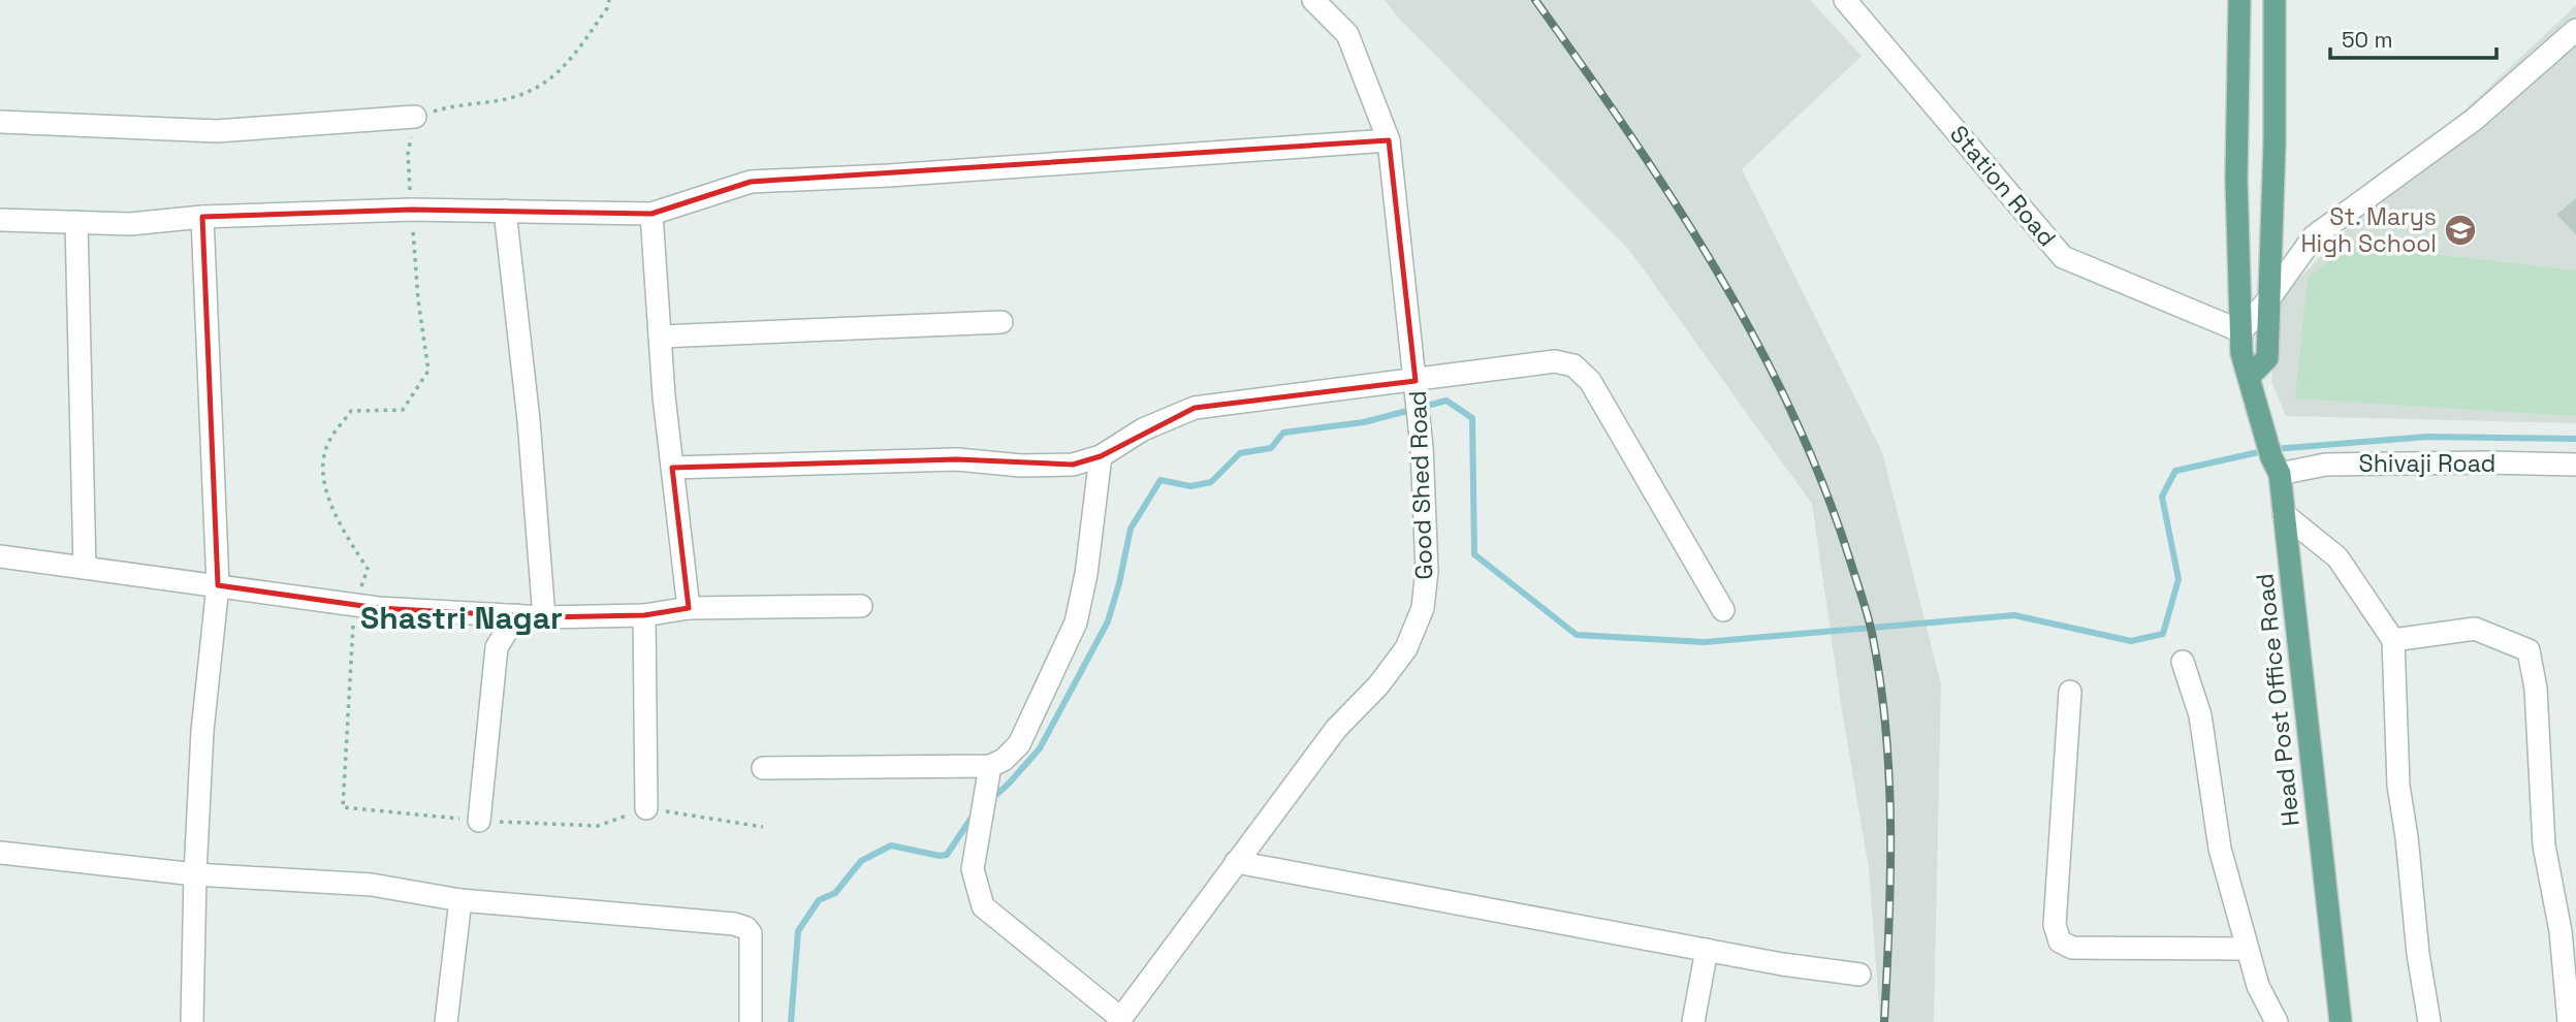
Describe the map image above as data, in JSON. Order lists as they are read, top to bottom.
{
  "streets": {
    "main road": ["Head Post Office Road"],
    "street": ["Station Road", "Shivaji Road", "Good Shed Road"]
  },
  "crossings": [
    ["Station Road", "Head Post Office Road"],
    ["Shivaji Road", "Head Post Office Road"]
  ],
  "districts": ["Shastri Nagar"],
  "places": {
    "school or university": ["St. Marys High School"]
  },
  "scale_bar": "50 m"
}
